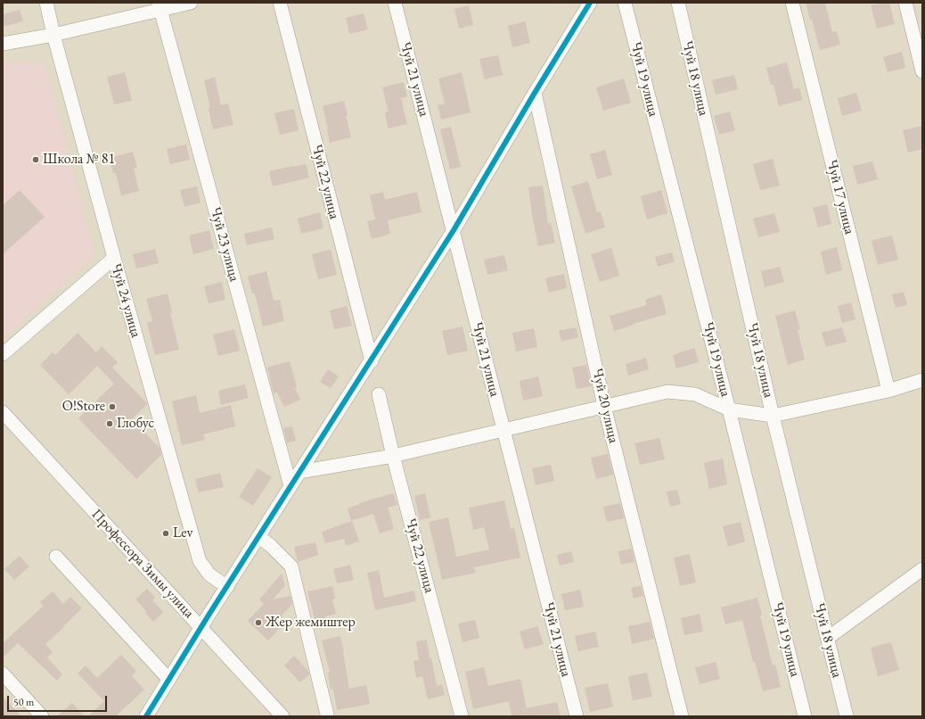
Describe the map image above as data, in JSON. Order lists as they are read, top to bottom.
{
  "streets": {
    "street": [
      "Чуй 18 улица",
      "Чуй 21 улица",
      "Чуй 19 улица",
      "Чуй 22 улица",
      "Чуй 17 улица",
      "Чуй 23 улица",
      "Чуй 24 улица",
      "Чуй 20 улица",
      "Профессора Зимы улица"
    ]
  },
  "places": [
    "Школа № 81",
    "O!Store",
    "Глобус",
    "Lev",
    "Жер жемиштер"
  ],
  "scale_bar": "50 m"
}
